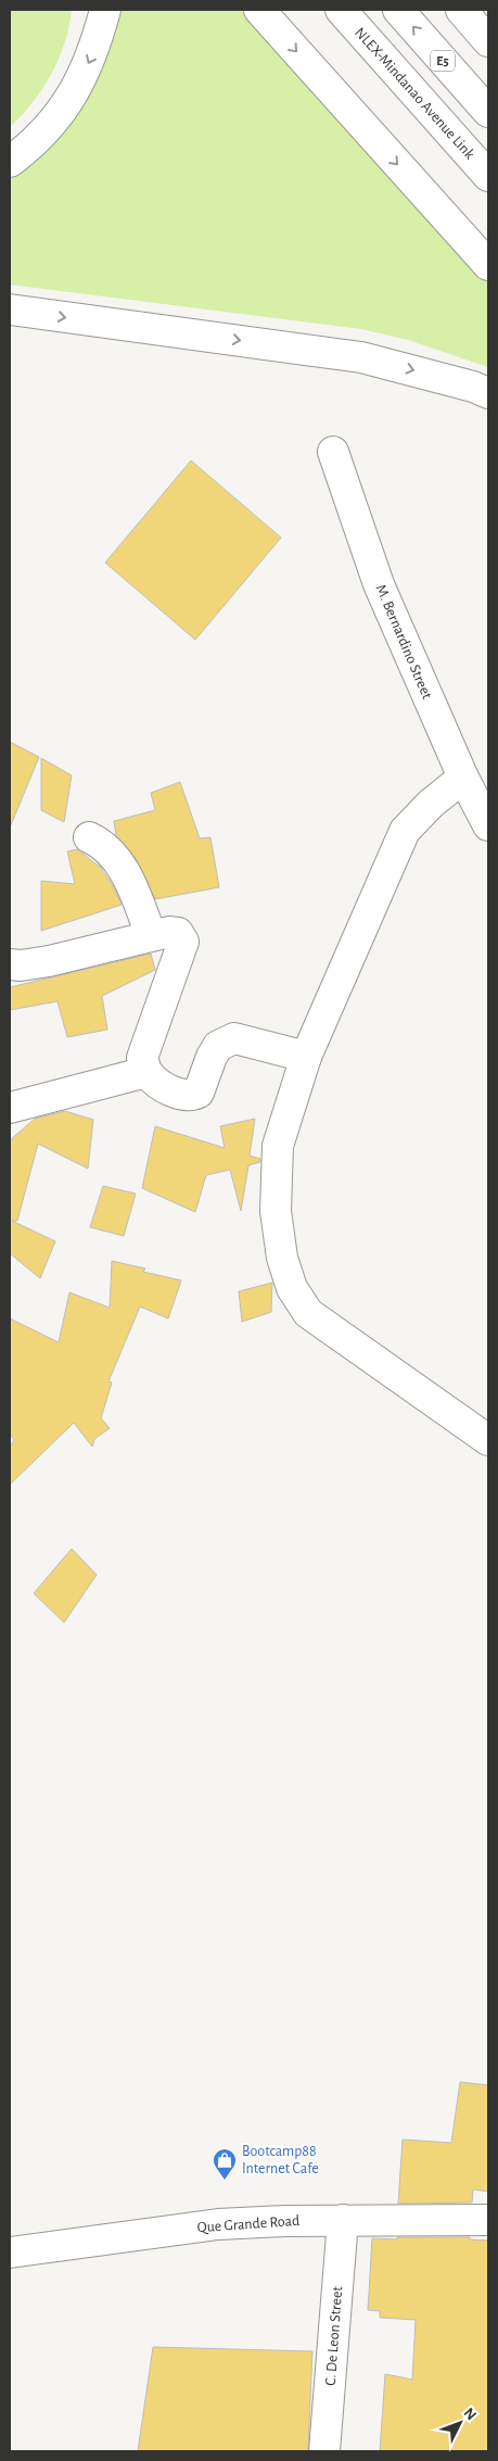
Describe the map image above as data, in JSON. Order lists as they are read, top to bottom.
{
  "streets": {
    "main road": [
      "E5",
      "NLEX-Mindanao Avenue Link",
      "M. Bernardino Street",
      "Que Grande Road",
      "C. De Leon Street"
    ]
  },
  "crossings": [
    ["Que Grande Road", "C. De Leon Street"]
  ],
  "places": {
    "shop": ["Bootcamp88 Internet Cafe"]
  },
  "north": "top right"
}
